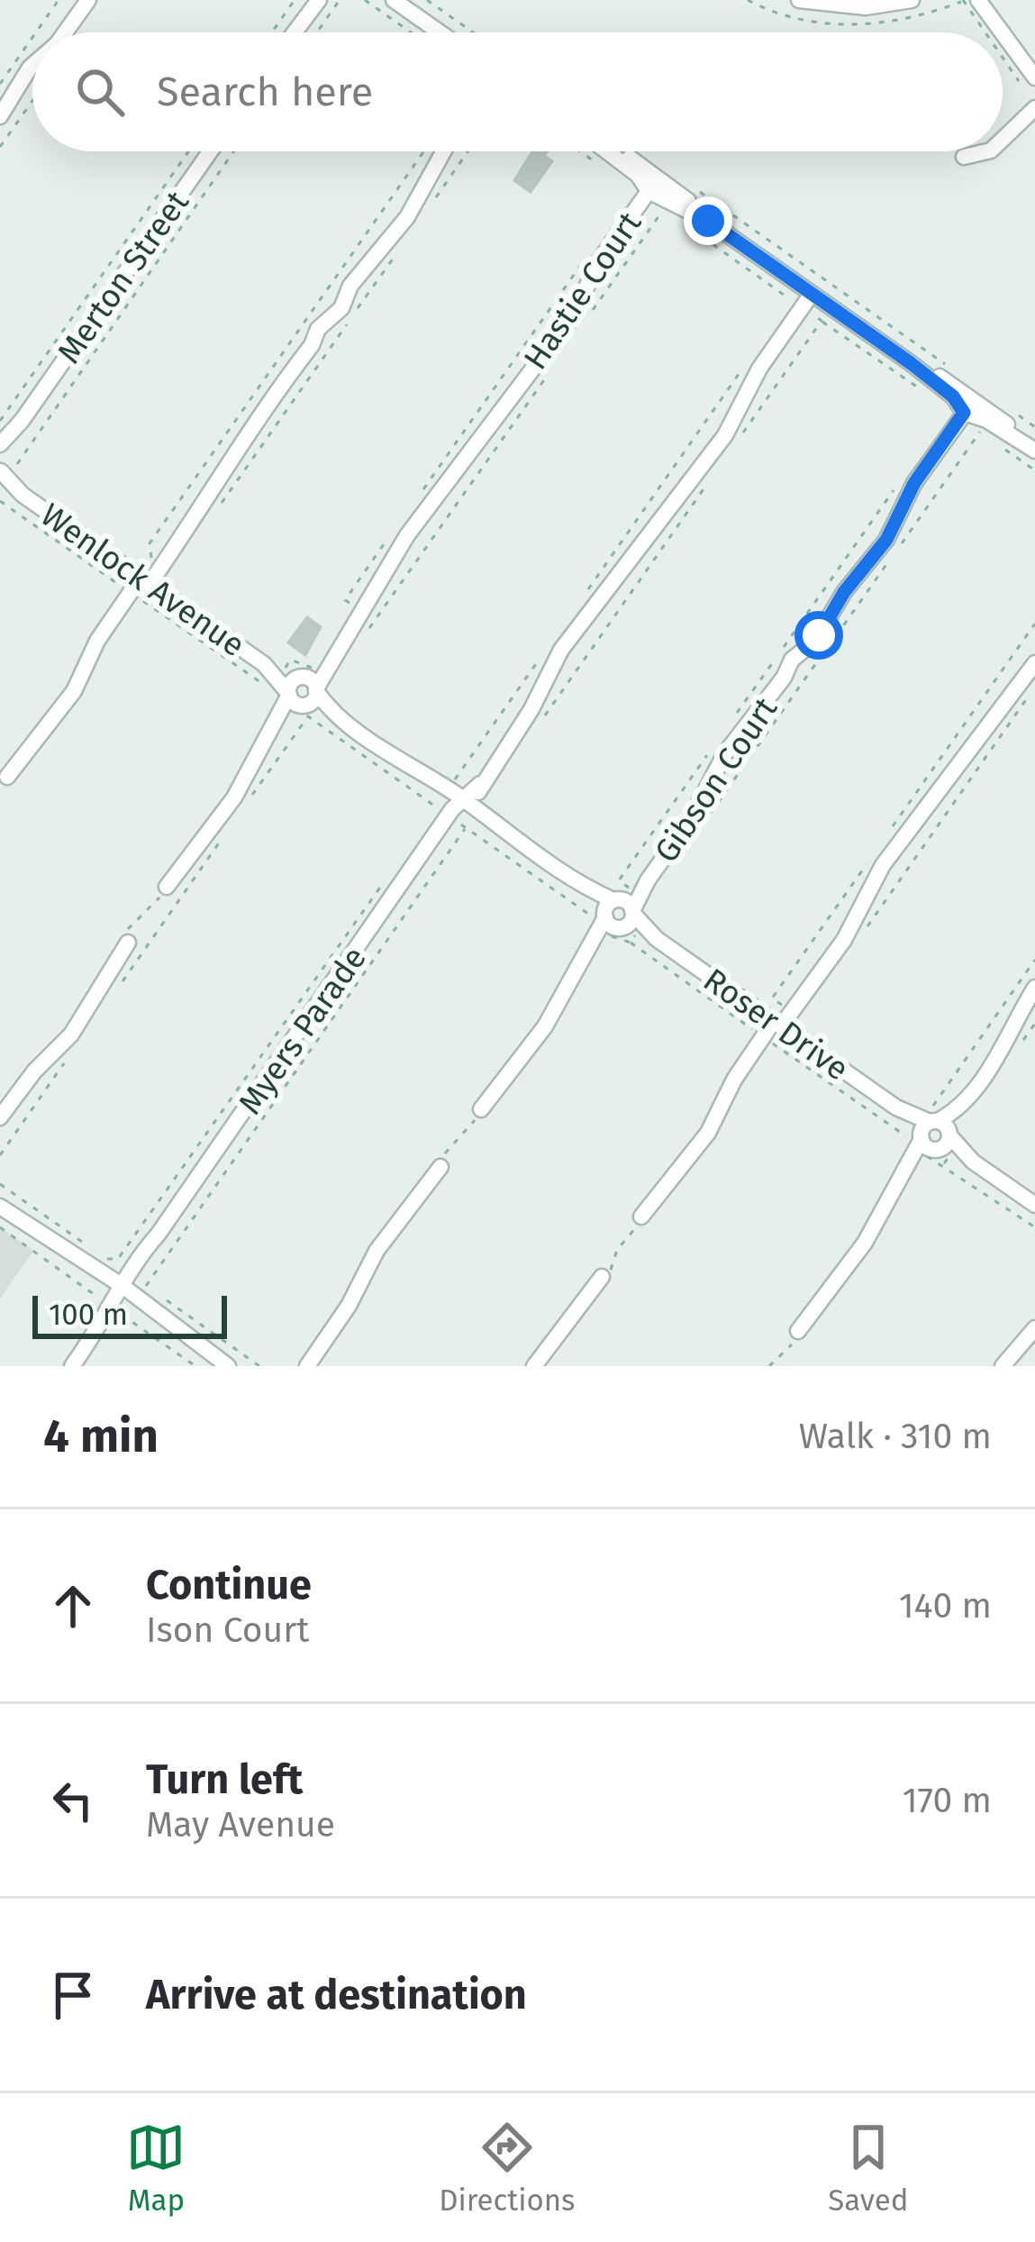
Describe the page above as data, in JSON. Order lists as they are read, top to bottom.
{
  "streets": {
    "street": [
      "Merton Street",
      "Hastie Court",
      "Wenlock Avenue",
      "Gibson Court",
      "Roser Drive",
      "Myers Parade"
    ]
  },
  "crossings": [
    ["Merton Street", "Wenlock Avenue"],
    ["Hastie Court", "Wenlock Avenue"],
    ["Wenlock Avenue", "Roser Drive"],
    ["Wenlock Avenue", "Myers Parade"],
    ["Gibson Court", "Roser Drive"],
    ["Roser Drive", "Myers Parade"]
  ],
  "scale_bar": "100 m",
  "page": {
    "search": "Search here",
    "scale": "100 m",
    "heading": ["4 min", "Walk · 310 m"],
    "list": [
      ["Continue", "Ison Court", "140 m"],
      ["Turn left", "May Avenue", "170 m"],
      "Arrive at destination"
    ],
    "nav": ["Map", "Directions", "Saved"]
  }
}
